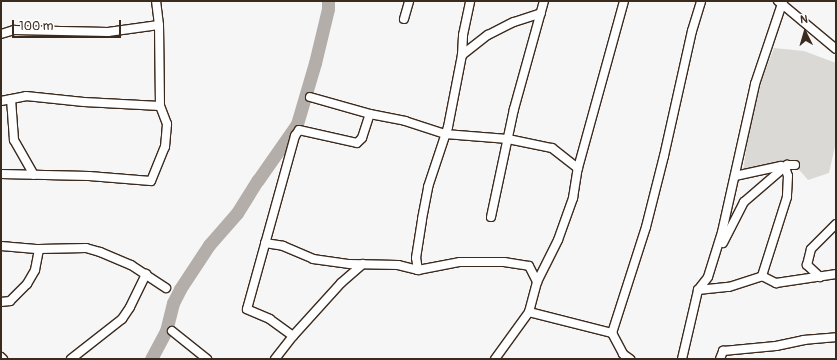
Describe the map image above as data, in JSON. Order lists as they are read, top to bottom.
{
  "scale_bar": "100 m",
  "north": "top"
}
